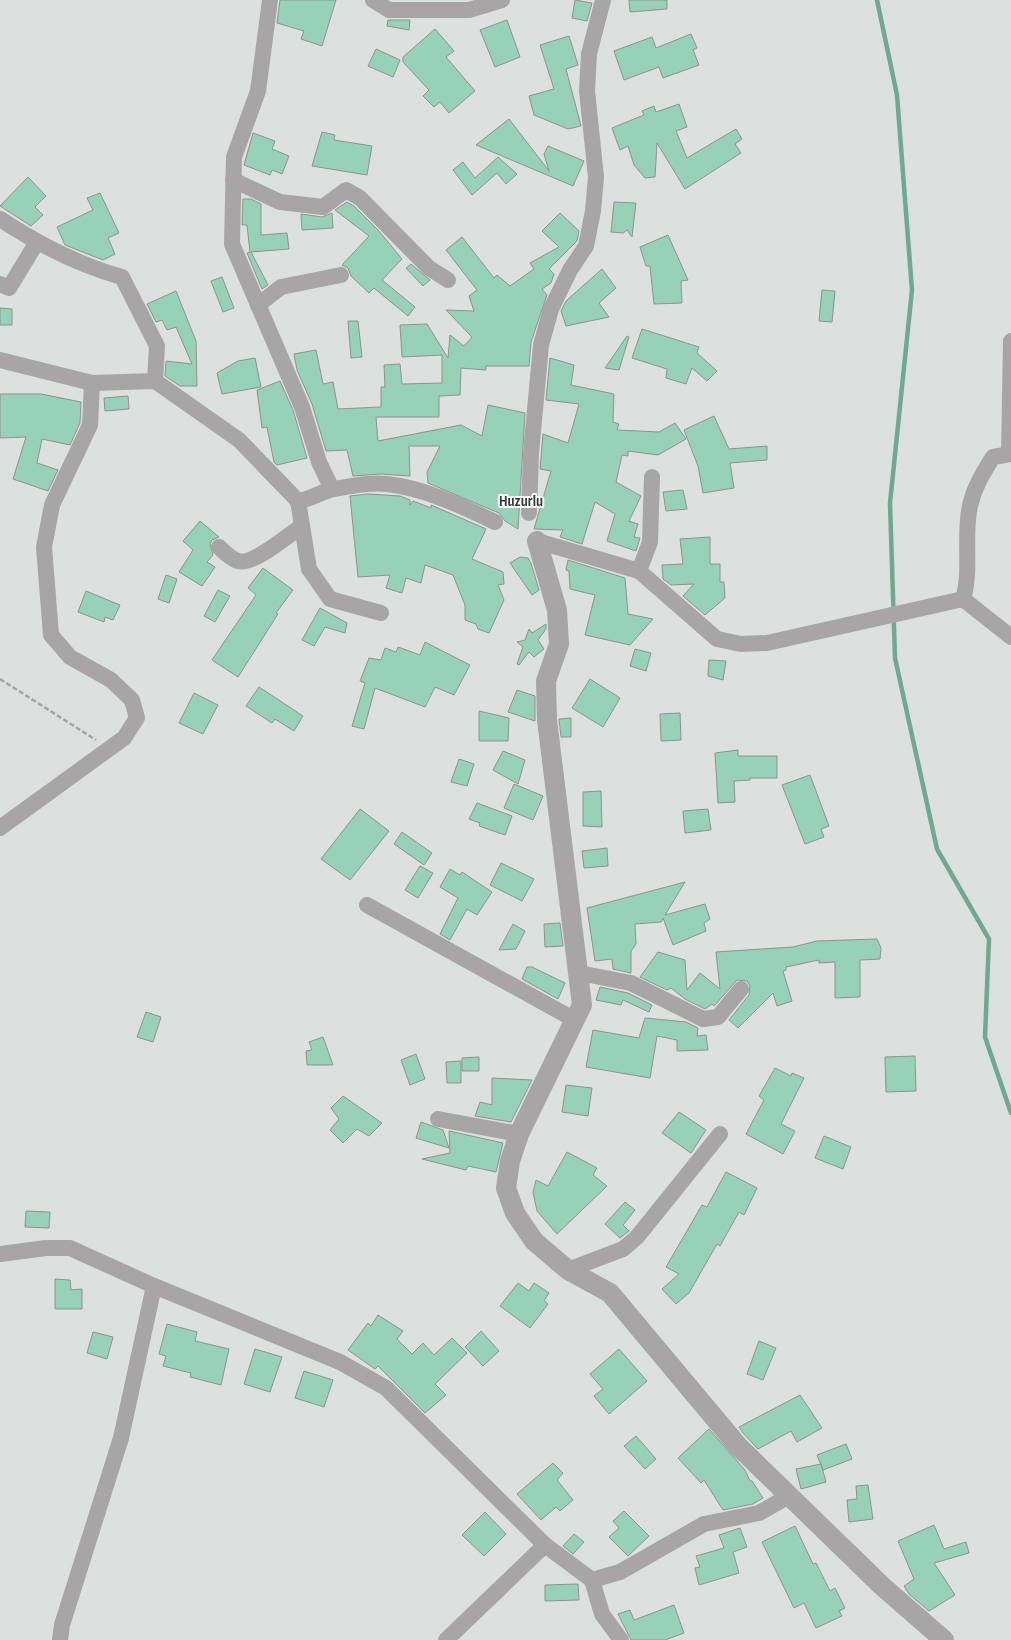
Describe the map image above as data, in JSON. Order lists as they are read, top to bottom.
{
  "districts": ["Huzurlu"]
}
